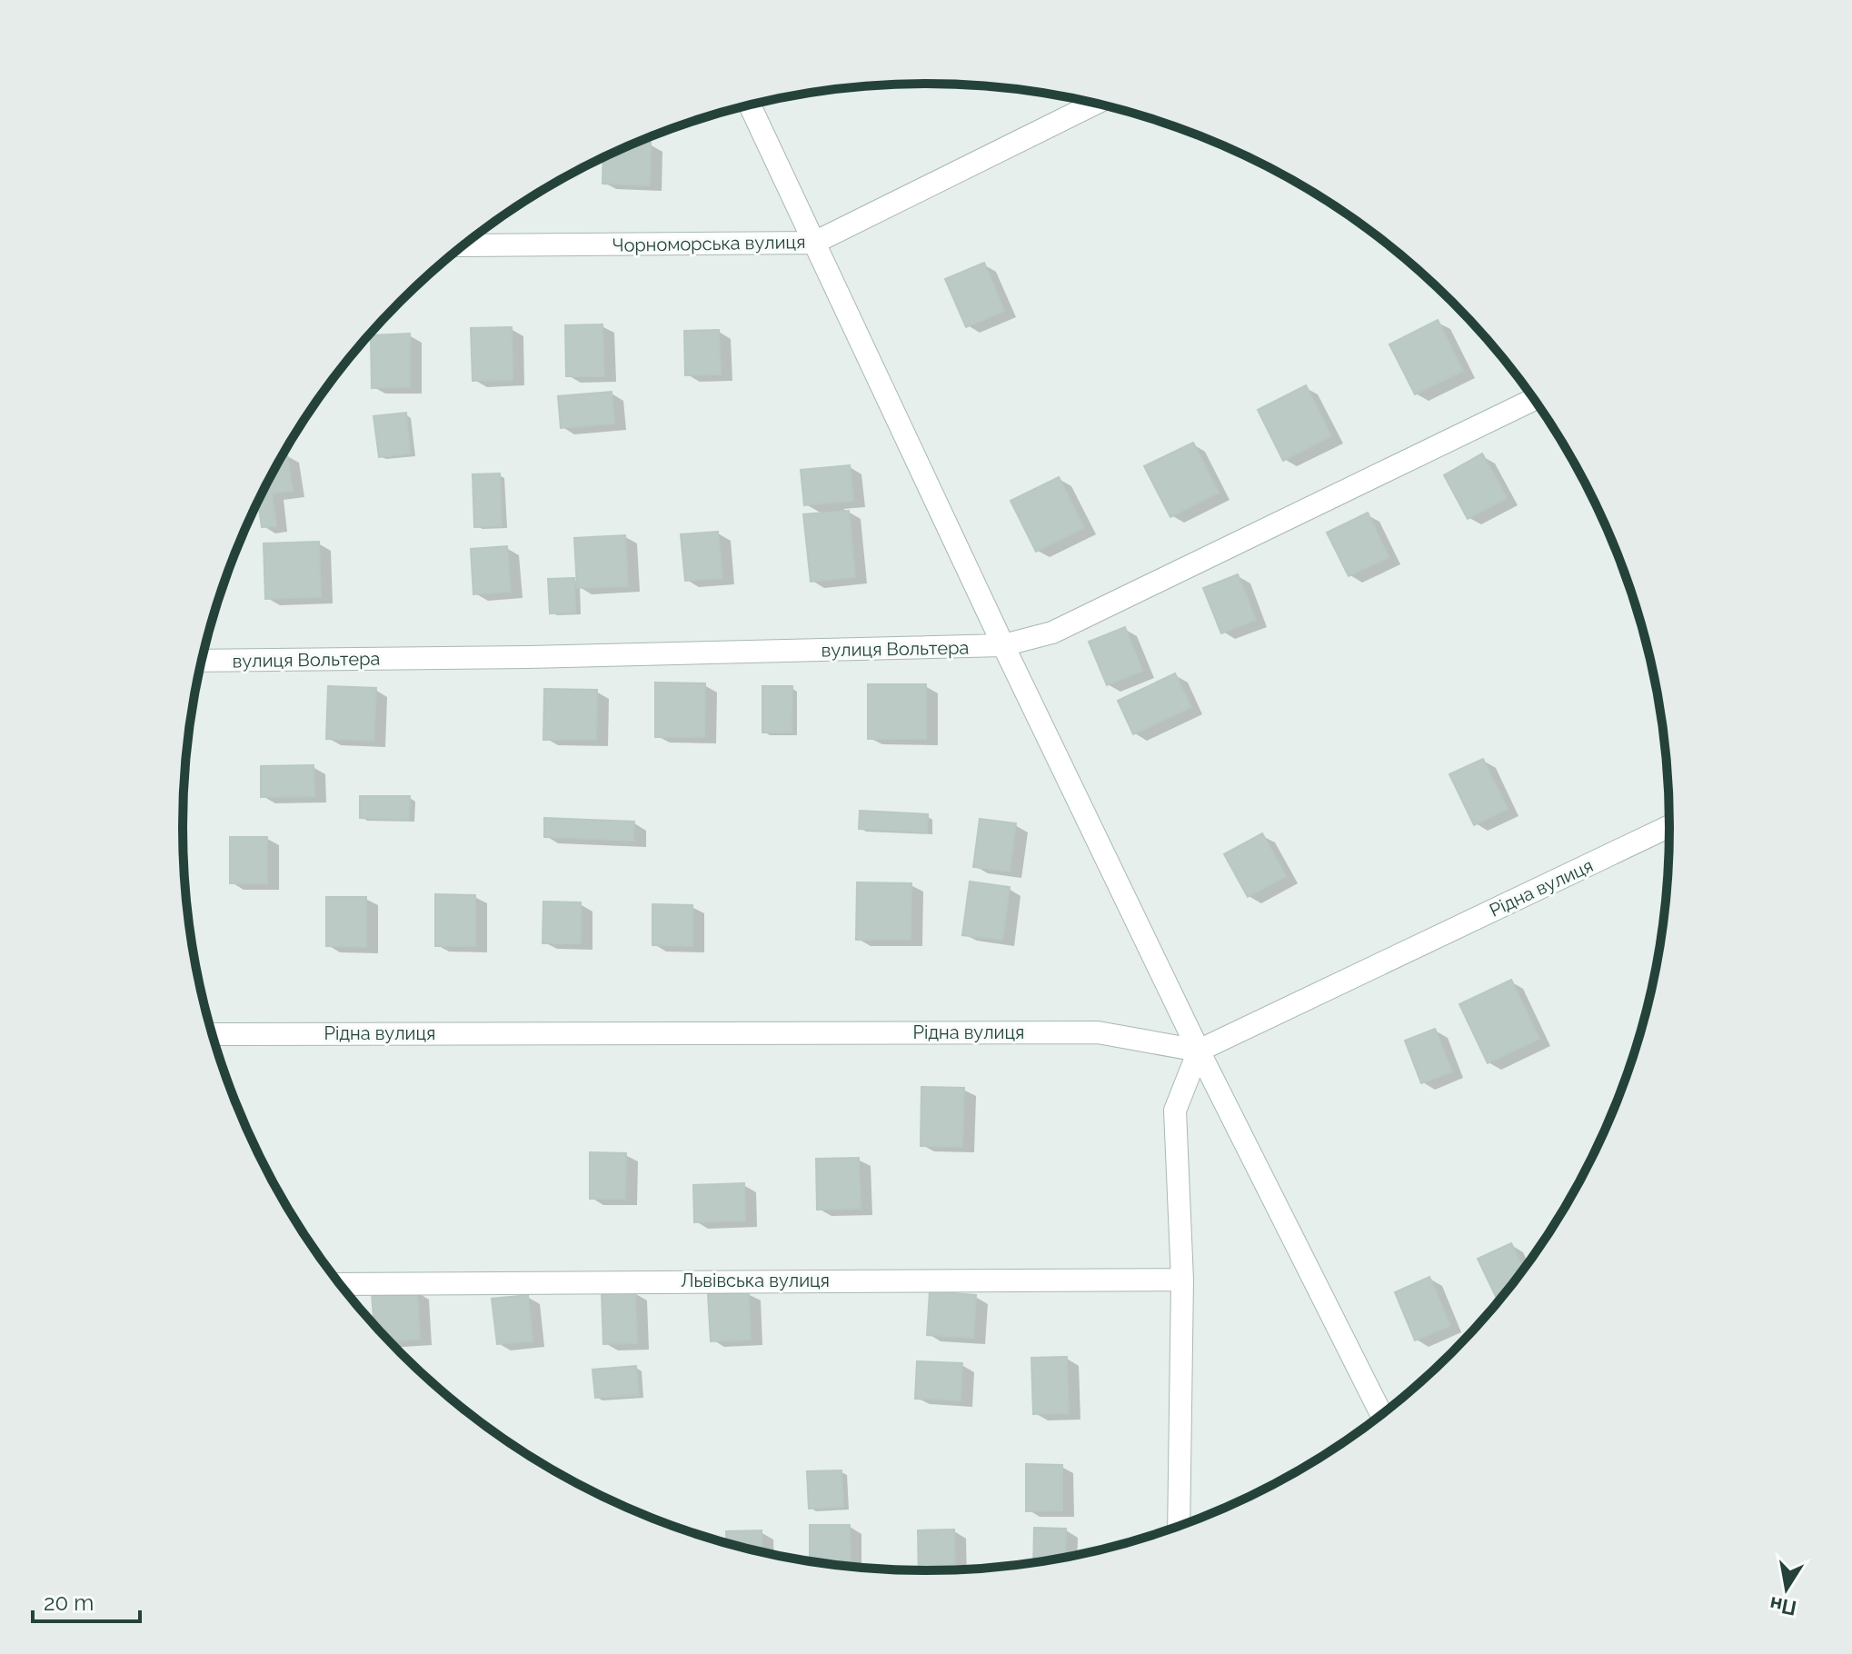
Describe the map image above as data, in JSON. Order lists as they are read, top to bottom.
{
  "streets": {
    "street": [
      "Чорноморська вулиця",
      "вулиця Вольтера",
      "Рідна вулиця",
      "Львівська вулиця"
    ]
  },
  "scale_bar": "20 m",
  "north": "bottom"
}
